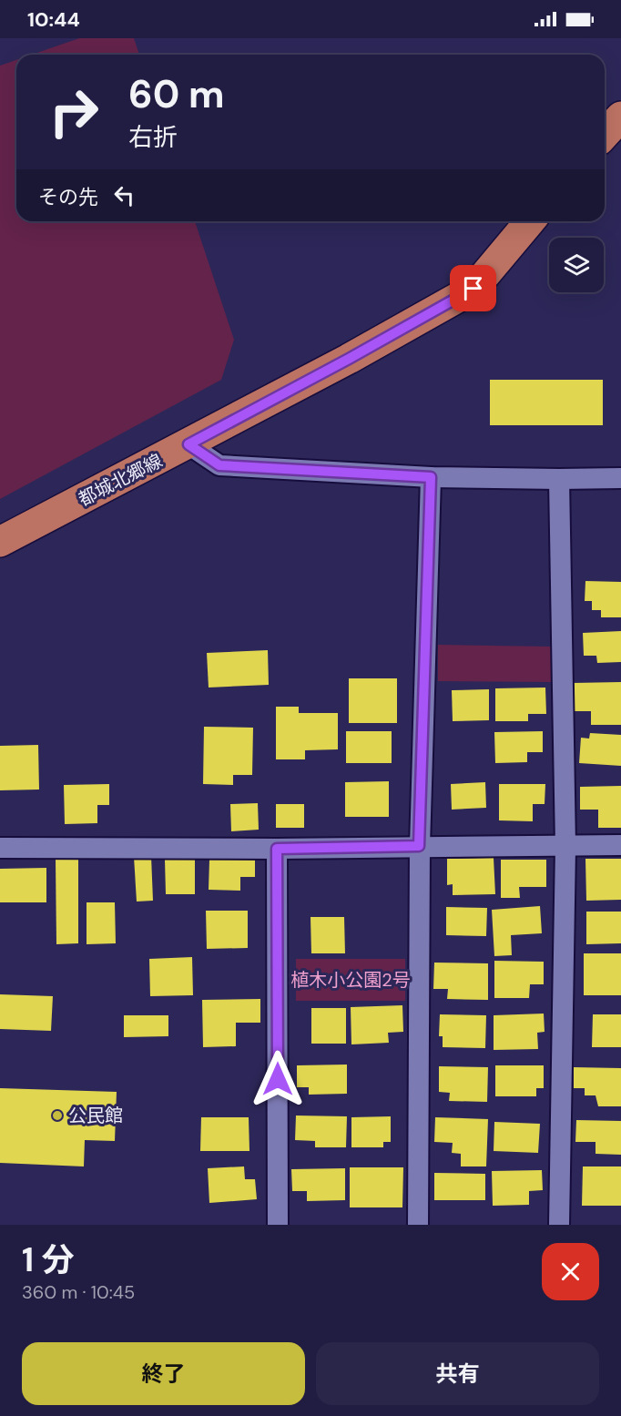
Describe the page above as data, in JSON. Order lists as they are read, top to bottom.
{
  "streets": {
    "main road": ["都城北郷線"]
  },
  "parks": ["植木小公園2号"],
  "places": ["公民館"],
  "page": {
    "status": "10:44",
    "turn": ["60 m", "右折"],
    "then": "その先",
    "heading": ["1 分", "360 m · 10:45"],
    "buttons": ["終了", "共有"]
  }
}
